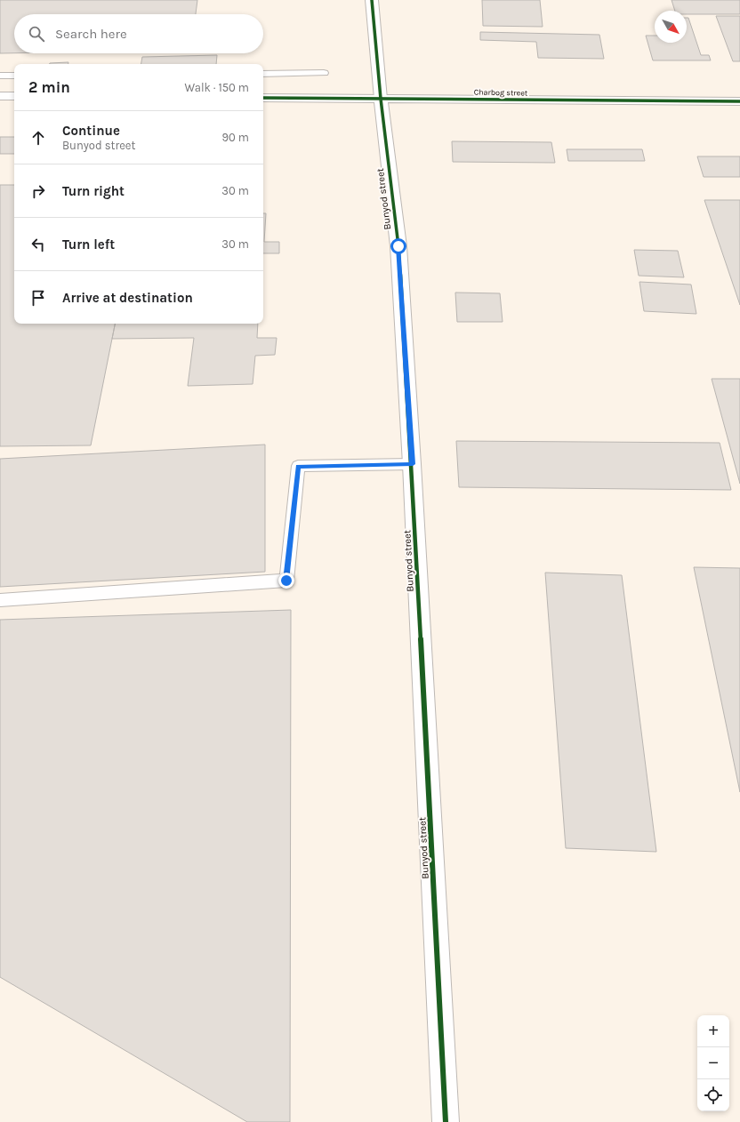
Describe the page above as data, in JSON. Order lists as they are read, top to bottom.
{
  "streets": {
    "street": ["Charbog street", "Bunyod street"]
  },
  "crossings": [
    ["Charbog street", "Bunyod street"]
  ],
  "north": "bottom right",
  "page": {
    "search": "Search here",
    "heading": ["2 min", "Walk · 150 m"],
    "list": [
      ["Continue", "Bunyod street", "90 m"],
      ["Turn right", "30 m"],
      ["Turn left", "30 m"],
      "Arrive at destination"
    ],
    "map_buttons": ["+", "−"]
  }
}
